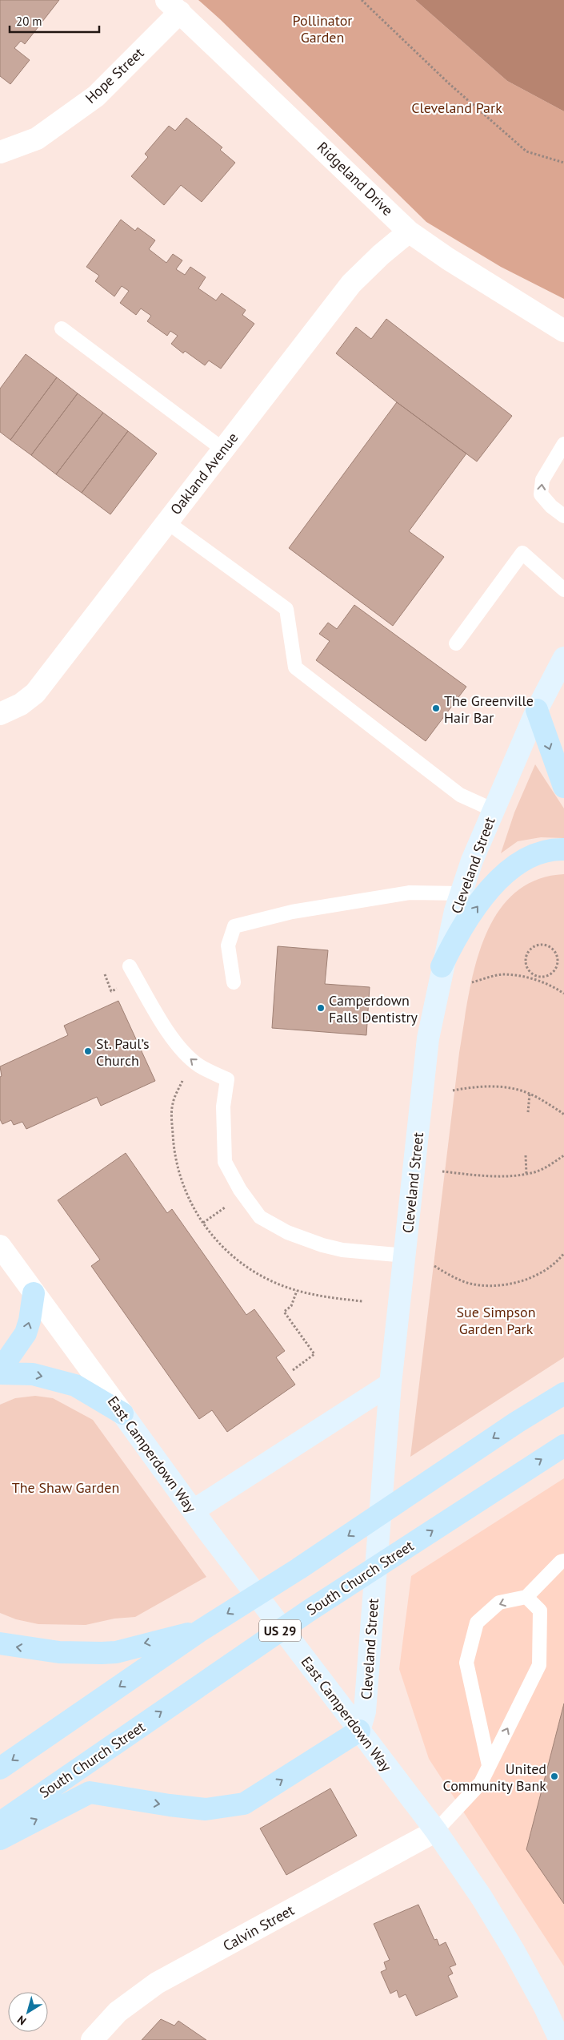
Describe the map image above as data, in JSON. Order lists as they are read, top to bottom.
{
  "streets": {
    "main road": ["South Church Street", "US 29"],
    "street": [
      "Hope Street",
      "Ridgeland Drive",
      "Oakland Avenue",
      "Cleveland Street",
      "East Camperdown Way",
      "Calvin Street"
    ]
  },
  "crossings": [
    ["Hope Street", "Ridgeland Drive"],
    ["Ridgeland Drive", "Oakland Avenue"],
    ["Cleveland Street", "East Camperdown Way"],
    ["East Camperdown Way", "Calvin Street"]
  ],
  "parks": [
    "Pollinator Garden",
    "Cleveland Park",
    "Sue Simpson Garden Park",
    "The Shaw Garden"
  ],
  "places": [
    "The Greenville Hair Bar",
    "Camperdown Falls Dentistry",
    "St. Paul’s Church",
    "United Community Bank"
  ],
  "scale_bar": "20 m",
  "north": "bottom left"
}
